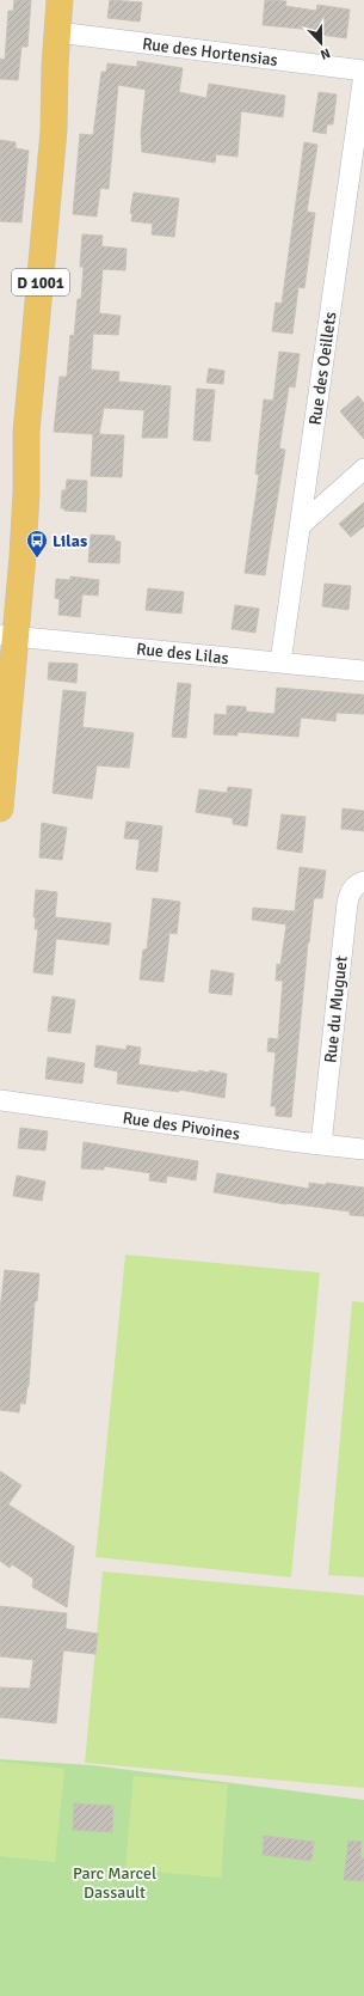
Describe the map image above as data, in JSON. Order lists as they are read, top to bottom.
{
  "streets": {
    "main road": ["D 1001"],
    "street": [
      "Rue des Hortensias",
      "Rue des Oeillets",
      "Rue des Lilas",
      "Rue du Muguet",
      "Rue des Pivoines"
    ]
  },
  "crossings": [
    ["Rue des Hortensias", "D 1001"],
    ["D 1001", "Rue des Lilas"],
    ["Rue des Oeillets", "Rue des Lilas"],
    ["Rue du Muguet", "Rue des Pivoines"]
  ],
  "parks": ["Parc Marcel Dassault"],
  "places": {
    "bus stop": ["Lilas"]
  },
  "north": "bottom"
}
